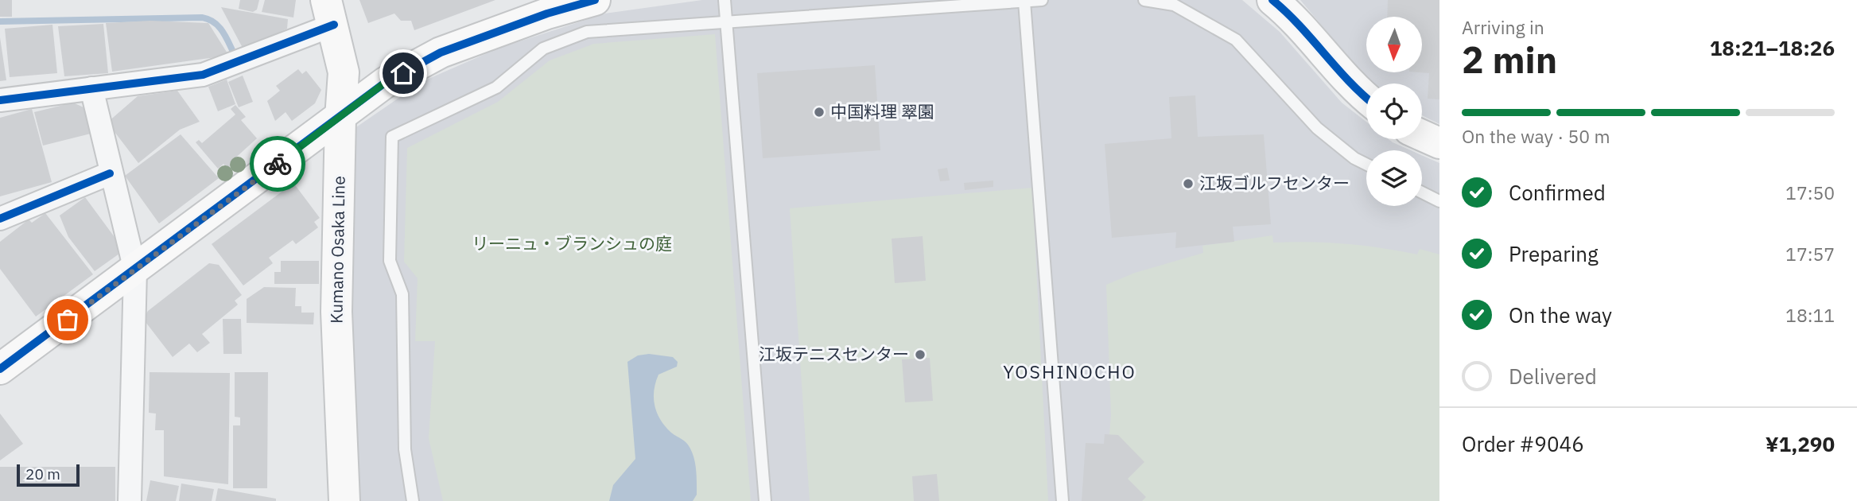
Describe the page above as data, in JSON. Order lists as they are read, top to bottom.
{
  "streets": {
    "street": ["Kumano Osaka Line"]
  },
  "districts": ["YOSHINOCHO"],
  "parks": ["リーニュ・ブランシュの庭"],
  "places": ["中国料理 翠園", "江坂ゴルフセンター", "江坂テニスセンター"],
  "scale_bar": "20 m",
  "north": "bottom",
  "page": {
    "heading": ["2 min", "Arriving in", "18:21–18:26"],
    "panel": ["Order #9046", "¥1,290"],
    "bar": "On the way · 50 m",
    "list": [
      ["Confirmed", "17:50"],
      ["Preparing", "17:57"],
      ["On the way", "18:11"],
      "Delivered"
    ],
    "scale": "20 m"
  }
}
